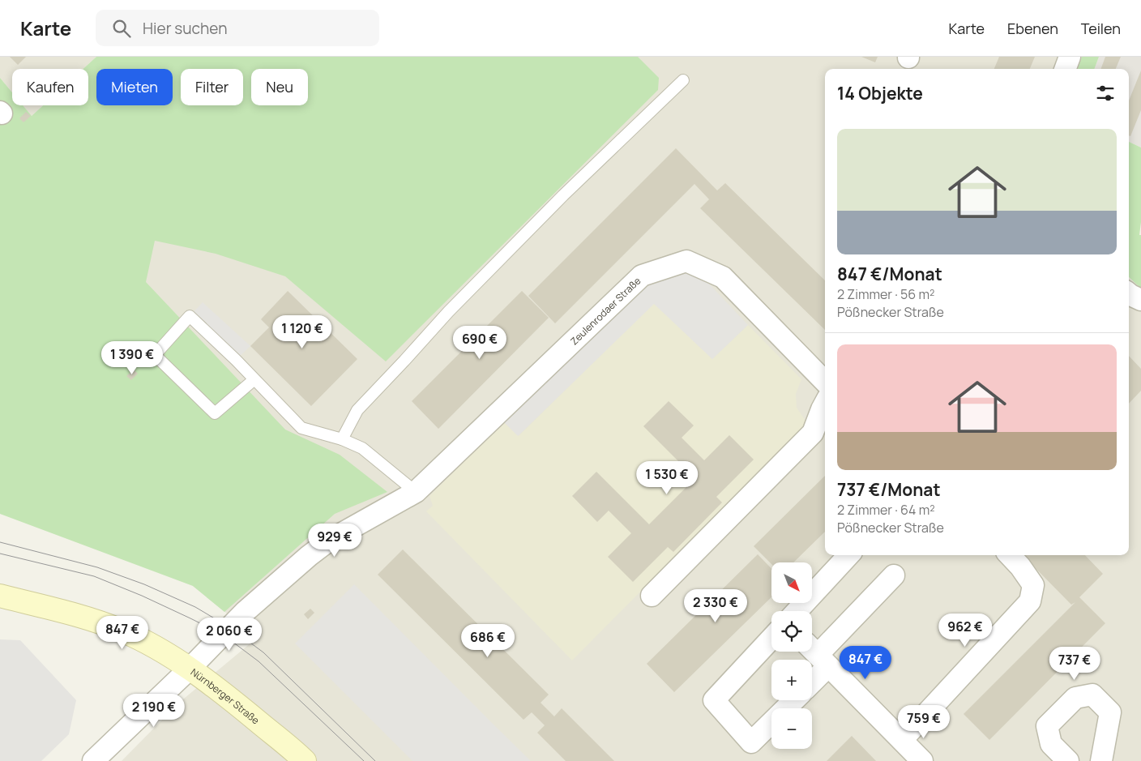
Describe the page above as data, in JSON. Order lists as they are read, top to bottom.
{
  "streets": {
    "main road": ["Nürnberger Straße"],
    "street": ["Zeulenrodaer Straße"]
  },
  "crossings": [
    ["Zeulenrodaer Straße", "Nürnberger Straße"]
  ],
  "north": "bottom right",
  "page": {
    "header": "Karte",
    "search": "Hier suchen",
    "nav": ["Karte", "Ebenen", "Teilen"],
    "chip": [
      "Kaufen",
      "Mieten",
      "Filter",
      "Neu"
    ],
    "heading": "14 Objekte",
    "list": [
      {
        "name": "847 €/Monat",
        "note": "2 Zimmer · 56 m² · Pößnecker Straße"
      },
      {
        "name": "737 €/Monat",
        "note": "2 Zimmer · 64 m² · Pößnecker Straße"
      }
    ],
    "price": [
      "1 120 €",
      "690 €",
      "1 390 €",
      "1 530 €",
      "929 €",
      "2 330 €",
      "962 €",
      "847 €",
      "2 060 €",
      "686 €",
      "847 €",
      "737 €",
      "2 190 €",
      "759 €"
    ],
    "map_buttons": ["+", "−"]
  }
}
